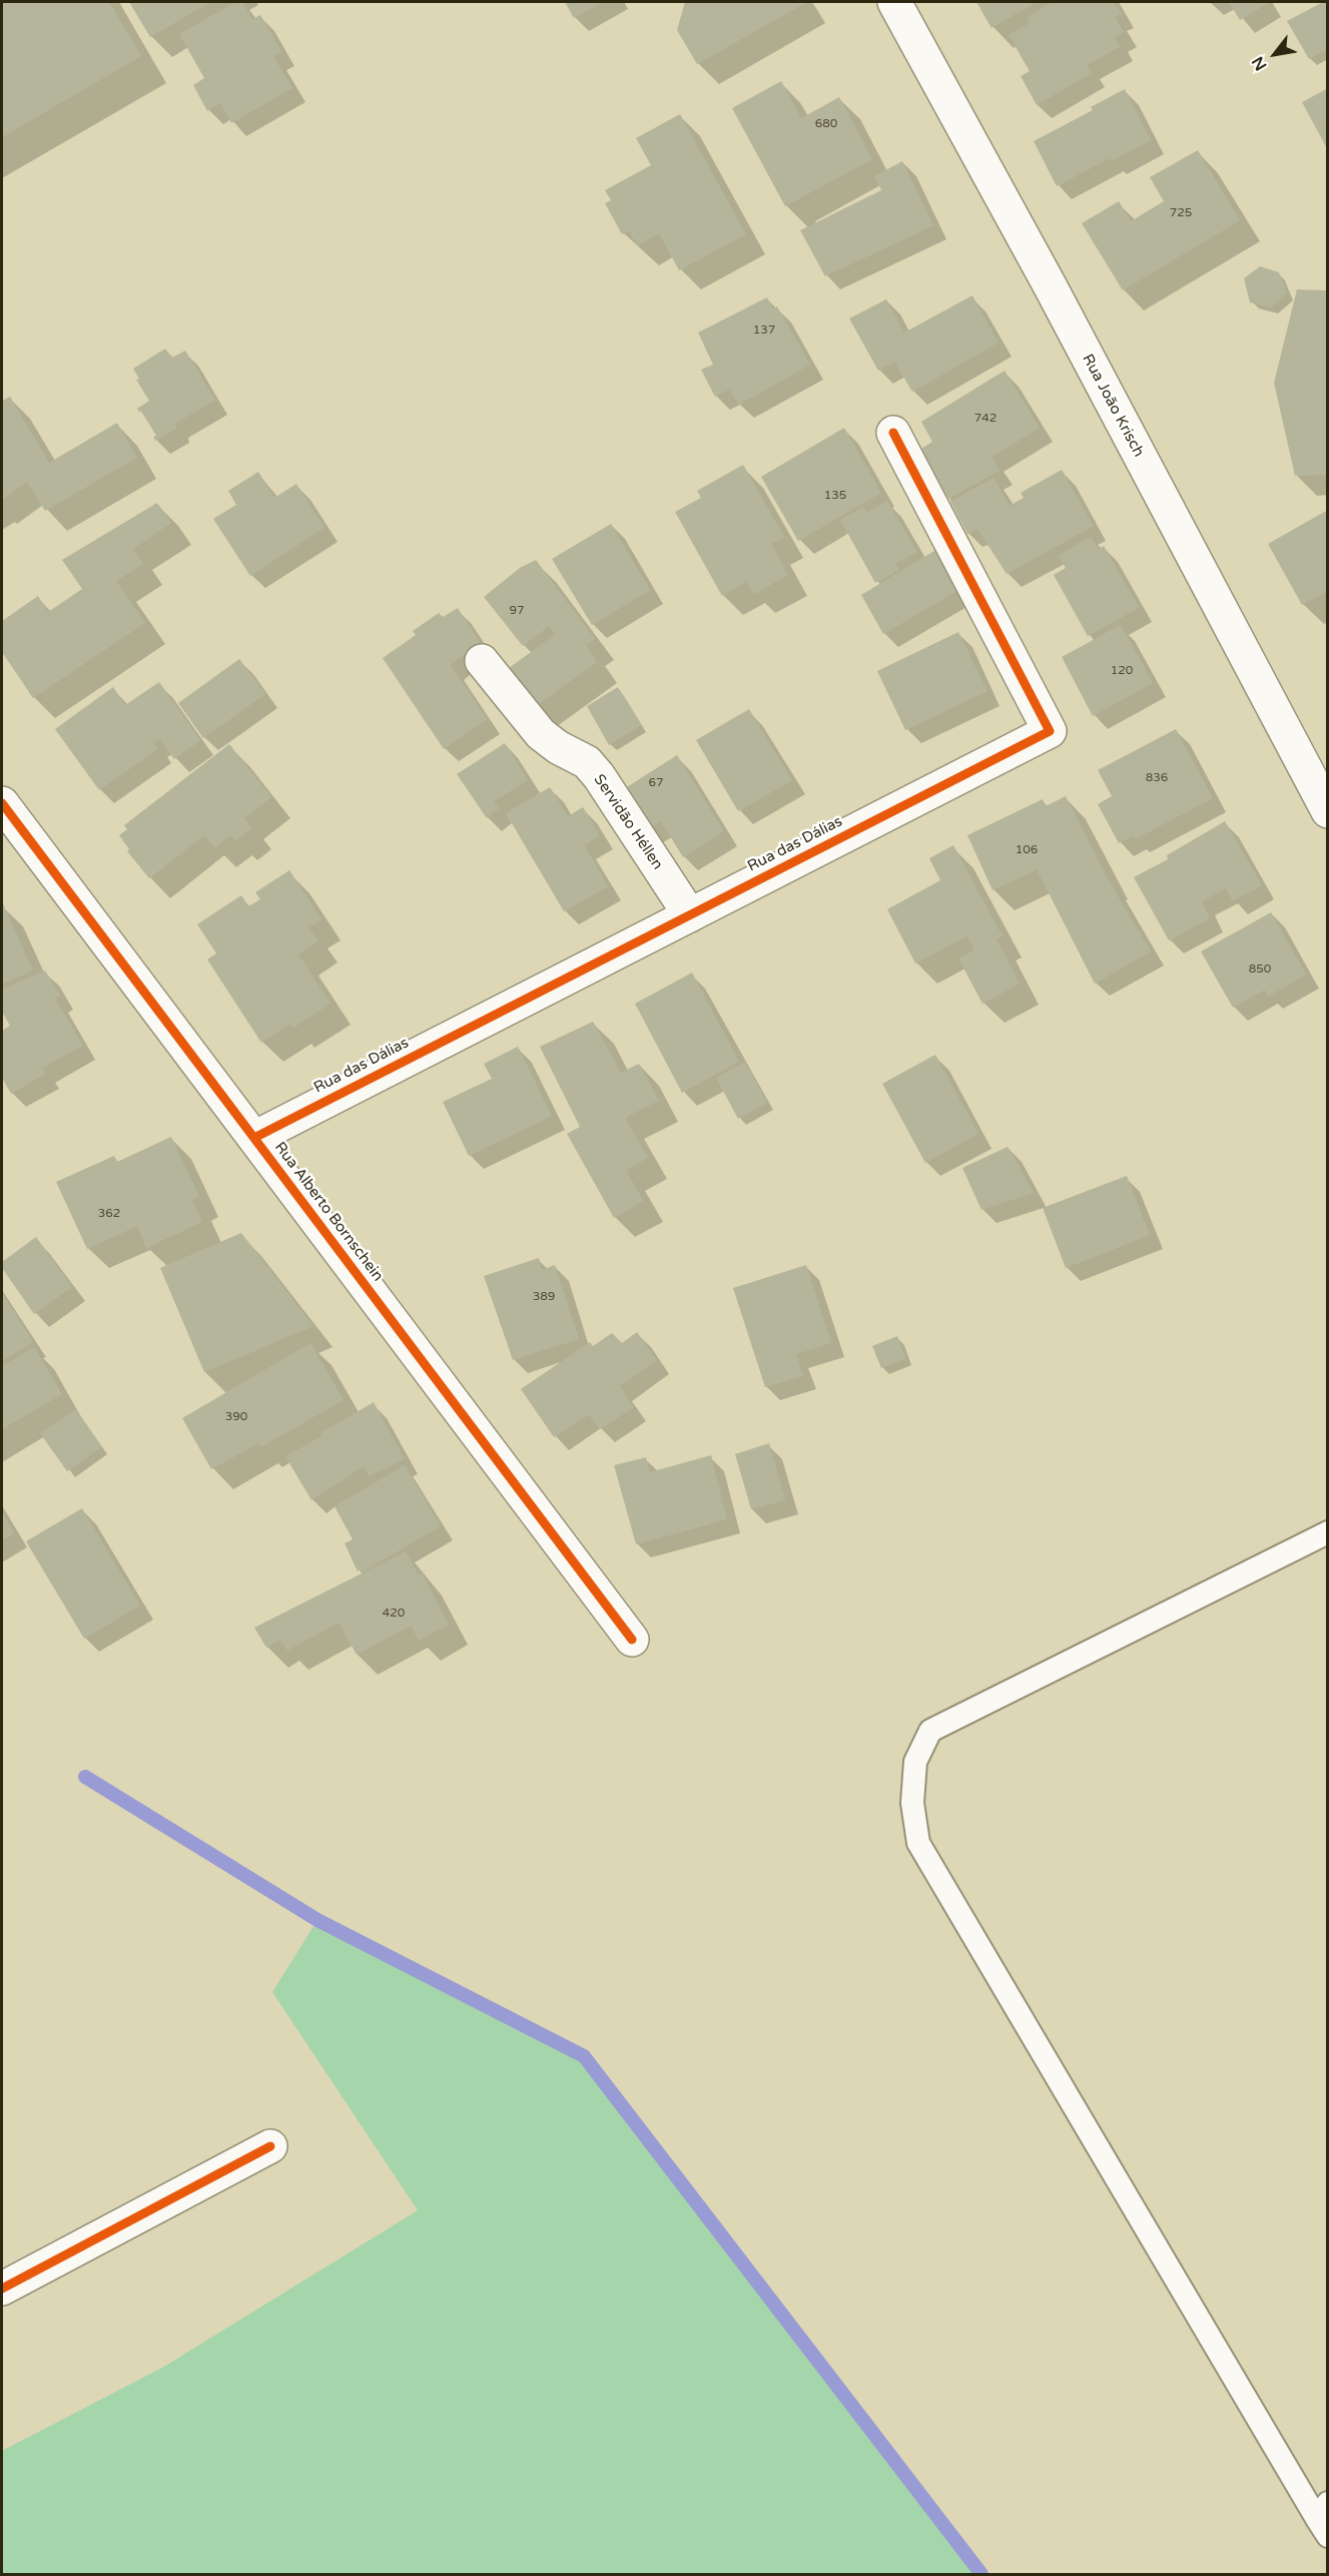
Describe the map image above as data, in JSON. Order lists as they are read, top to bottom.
{
  "streets": {
    "street": [
      "Rua João Krisch",
      "Servidão Héllen",
      "Rua das Dálias",
      "Rua Alberto Bornschein"
    ]
  },
  "crossings": [
    ["Servidão Héllen", "Rua das Dálias"],
    ["Rua das Dálias", "Rua Alberto Bornschein"]
  ],
  "house_numbers": [
    "680",
    "725",
    "137",
    "742",
    "135",
    "97",
    "120",
    "836",
    "67",
    "106",
    "850",
    "362",
    "389",
    "390",
    "420"
  ],
  "north": "bottom left"
}
